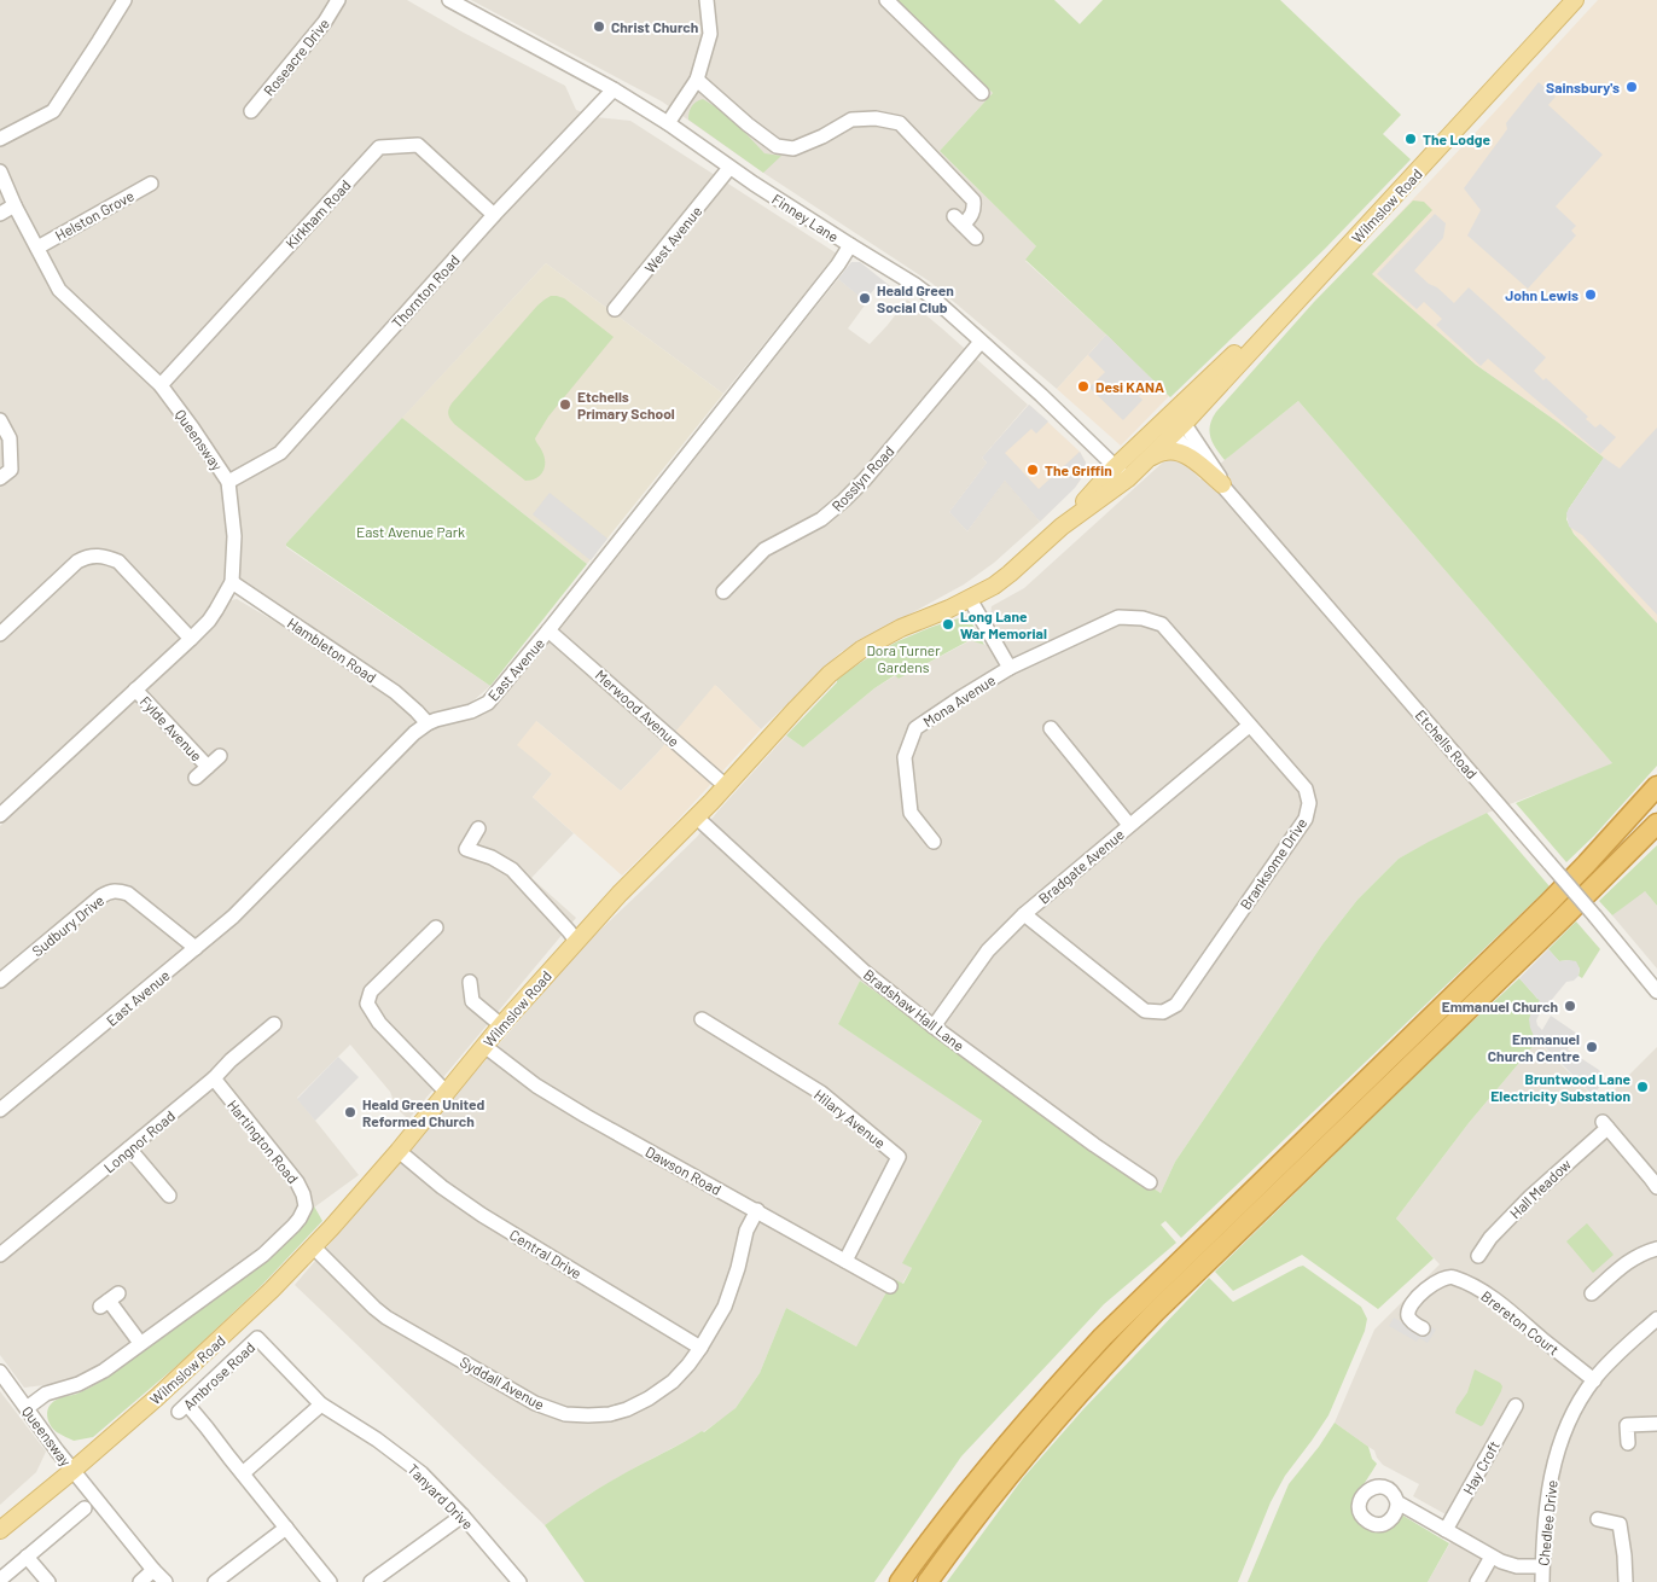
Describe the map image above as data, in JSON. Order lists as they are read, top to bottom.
{
  "streets": {
    "main road": ["Wilmslow Road"],
    "street": [
      "Roseacre Drive",
      "Kirkham Road",
      "Helston Grove",
      "Finney Lane",
      "West Avenue",
      "Thornton Road",
      "Queensway",
      "Rosslyn Road",
      "Hambleton Road",
      "East Avenue",
      "Mona Avenue",
      "Merwood Avenue",
      "Fylde Avenue",
      "Etchells Road",
      "Branksome Drive",
      "Bradgate Avenue",
      "Sudbury Drive",
      "Bradshaw Hall Lane",
      "Hilary Avenue",
      "Longnor Road",
      "Hartington Road",
      "Dawson Road",
      "Hall Meadow",
      "Central Drive",
      "Brereton Court",
      "Ambrose Road",
      "Syddall Avenue",
      "Hay Croft",
      "Tanyard Drive",
      "Chedlee Drive"
    ]
  },
  "crossings": [
    ["Wilmslow Road", "Finney Lane"],
    ["Wilmslow Road", "Queensway"],
    ["Wilmslow Road", "Mona Avenue"],
    ["Wilmslow Road", "Merwood Avenue"],
    ["Wilmslow Road", "Etchells Road"],
    ["Wilmslow Road", "Bradshaw Hall Lane"],
    ["Wilmslow Road", "Dawson Road"],
    ["Wilmslow Road", "Central Drive"],
    ["Wilmslow Road", "Syddall Avenue"],
    ["Kirkham Road", "Thornton Road"],
    ["Kirkham Road", "Queensway"],
    ["Helston Grove", "Queensway"],
    ["Finney Lane", "West Avenue"],
    ["Finney Lane", "Thornton Road"],
    ["Finney Lane", "Rosslyn Road"],
    ["Finney Lane", "East Avenue"],
    ["Thornton Road", "Queensway"],
    ["Queensway", "Hambleton Road"],
    ["Queensway", "Fylde Avenue"],
    ["Hambleton Road", "East Avenue"],
    ["East Avenue", "Merwood Avenue"],
    ["East Avenue", "Sudbury Drive"],
    ["Mona Avenue", "Branksome Drive"],
    ["Branksome Drive", "Bradgate Avenue"],
    ["Bradgate Avenue", "Bradshaw Hall Lane"],
    ["Hilary Avenue", "Dawson Road"],
    ["Longnor Road", "Hartington Road"],
    ["Dawson Road", "Syddall Avenue"],
    ["Central Drive", "Syddall Avenue"],
    ["Brereton Court", "Chedlee Drive"],
    ["Ambrose Road", "Tanyard Drive"]
  ],
  "parks": ["East Avenue Park", "Dora Turner Gardens"],
  "places": [
    "Christ Church",
    "Sainsbury's",
    "The Lodge",
    "John Lewis",
    "Heald Green Social Club",
    "Desi KANA",
    "Etchells Primary School",
    "The Griffin",
    "Long Lane War Memorial",
    "Emmanuel Church",
    "Emmanuel Church Centre",
    "Bruntwood Lane Electricity Substation",
    "Heald Green United Reformed Church"
  ]
}
